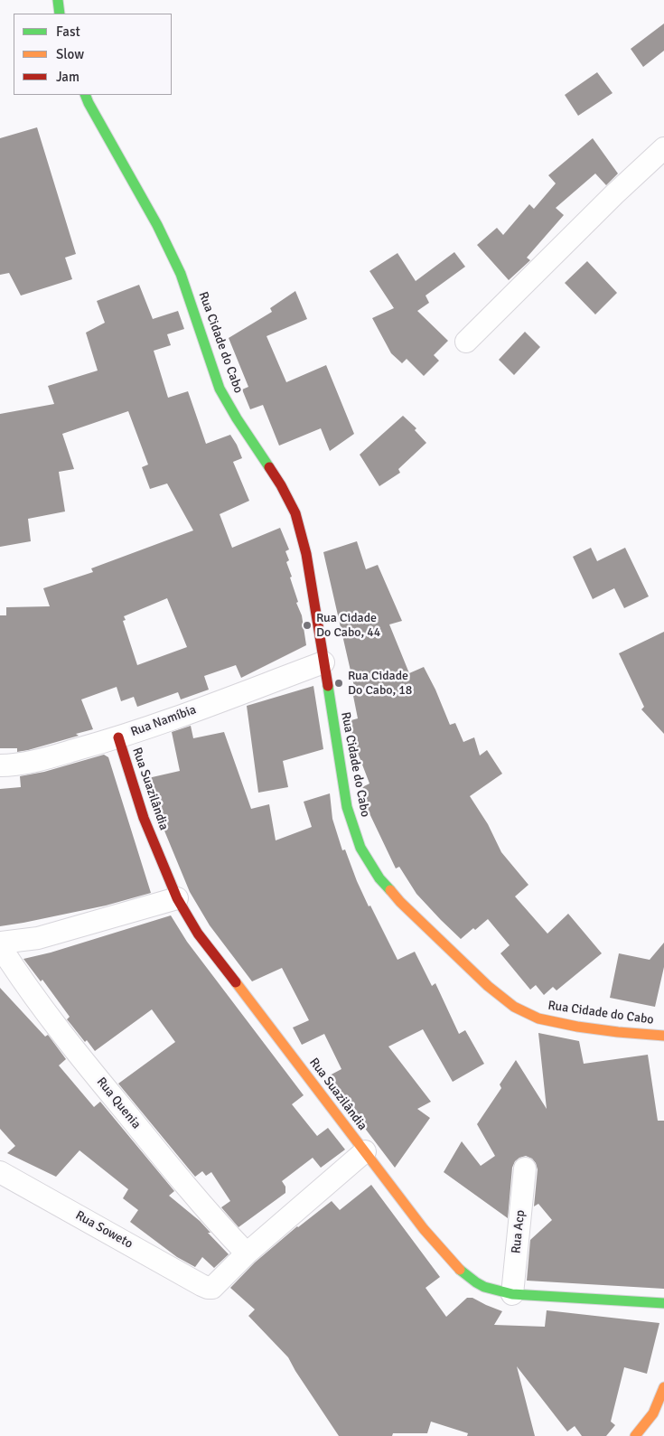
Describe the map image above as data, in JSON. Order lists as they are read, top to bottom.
{
  "streets": {
    "street": [
      "Rua Cidade do Cabo",
      "Rua Namíbia",
      "Rua Suazilândia",
      "Rua Quenia",
      "Rua Soweto",
      "Rua Acp"
    ]
  },
  "crossings": [
    ["Rua Cidade do Cabo", "Rua Namíbia"],
    ["Rua Namíbia", "Rua Suazilândia"],
    ["Rua Suazilândia", "Rua Acp"],
    ["Rua Quenia", "Rua Soweto"]
  ],
  "places": ["Rua Cidade Do Cabo, 44", "Rua Cidade Do Cabo, 18"],
  "legend": ["Fast", "Slow", "Jam"]
}
